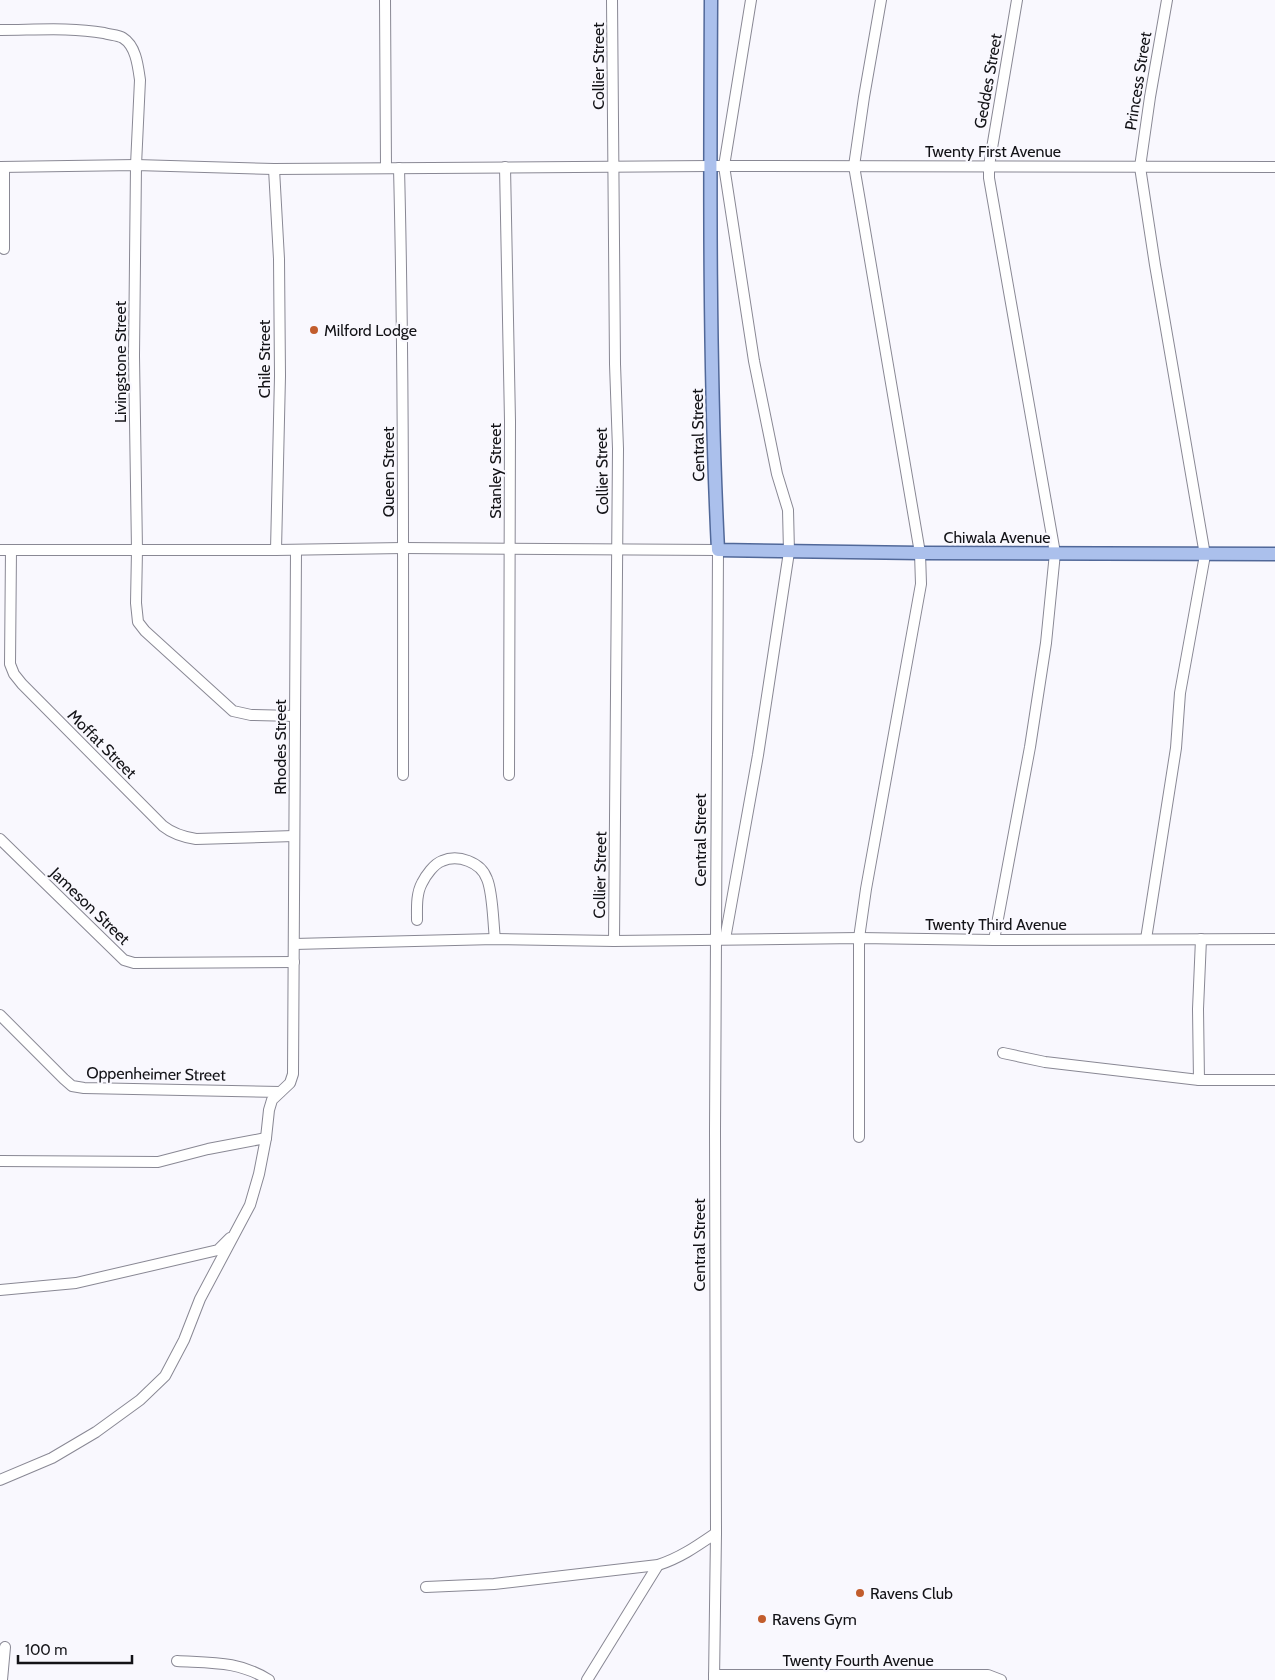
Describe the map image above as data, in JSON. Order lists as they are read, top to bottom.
{
  "streets": {
    "main road": ["Central Street", "Chiwala Avenue"],
    "street": [
      "Collier Street",
      "Geddes Street",
      "Princess Street",
      "Twenty First Avenue",
      "Chile Street",
      "Livingstone Street",
      "Stanley Street",
      "Queen Street",
      "Moffat Street",
      "Rhodes Street",
      "Jameson Street",
      "Twenty Third Avenue",
      "Oppenheimer Street",
      "Twenty Fourth Avenue"
    ]
  },
  "crossings": [
    ["Collier Street", "Twenty First Avenue"],
    ["Collier Street", "Twenty Third Avenue"],
    ["Geddes Street", "Twenty First Avenue"],
    ["Geddes Street", "Chiwala Avenue"],
    ["Geddes Street", "Twenty Third Avenue"],
    ["Princess Street", "Twenty First Avenue"],
    ["Princess Street", "Chiwala Avenue"],
    ["Twenty First Avenue", "Chile Street"],
    ["Twenty First Avenue", "Livingstone Street"],
    ["Twenty First Avenue", "Central Street"],
    ["Twenty First Avenue", "Stanley Street"],
    ["Twenty First Avenue", "Queen Street"],
    ["Livingstone Street", "Rhodes Street"],
    ["Central Street", "Chiwala Avenue"],
    ["Central Street", "Twenty Third Avenue"],
    ["Central Street", "Twenty Fourth Avenue"],
    ["Moffat Street", "Rhodes Street"],
    ["Rhodes Street", "Jameson Street"],
    ["Rhodes Street", "Twenty Third Avenue"],
    ["Rhodes Street", "Oppenheimer Street"]
  ],
  "places": ["Milford Lodge", "Ravens Club", "Ravens Gym"],
  "scale_bar": "100 m"
}
